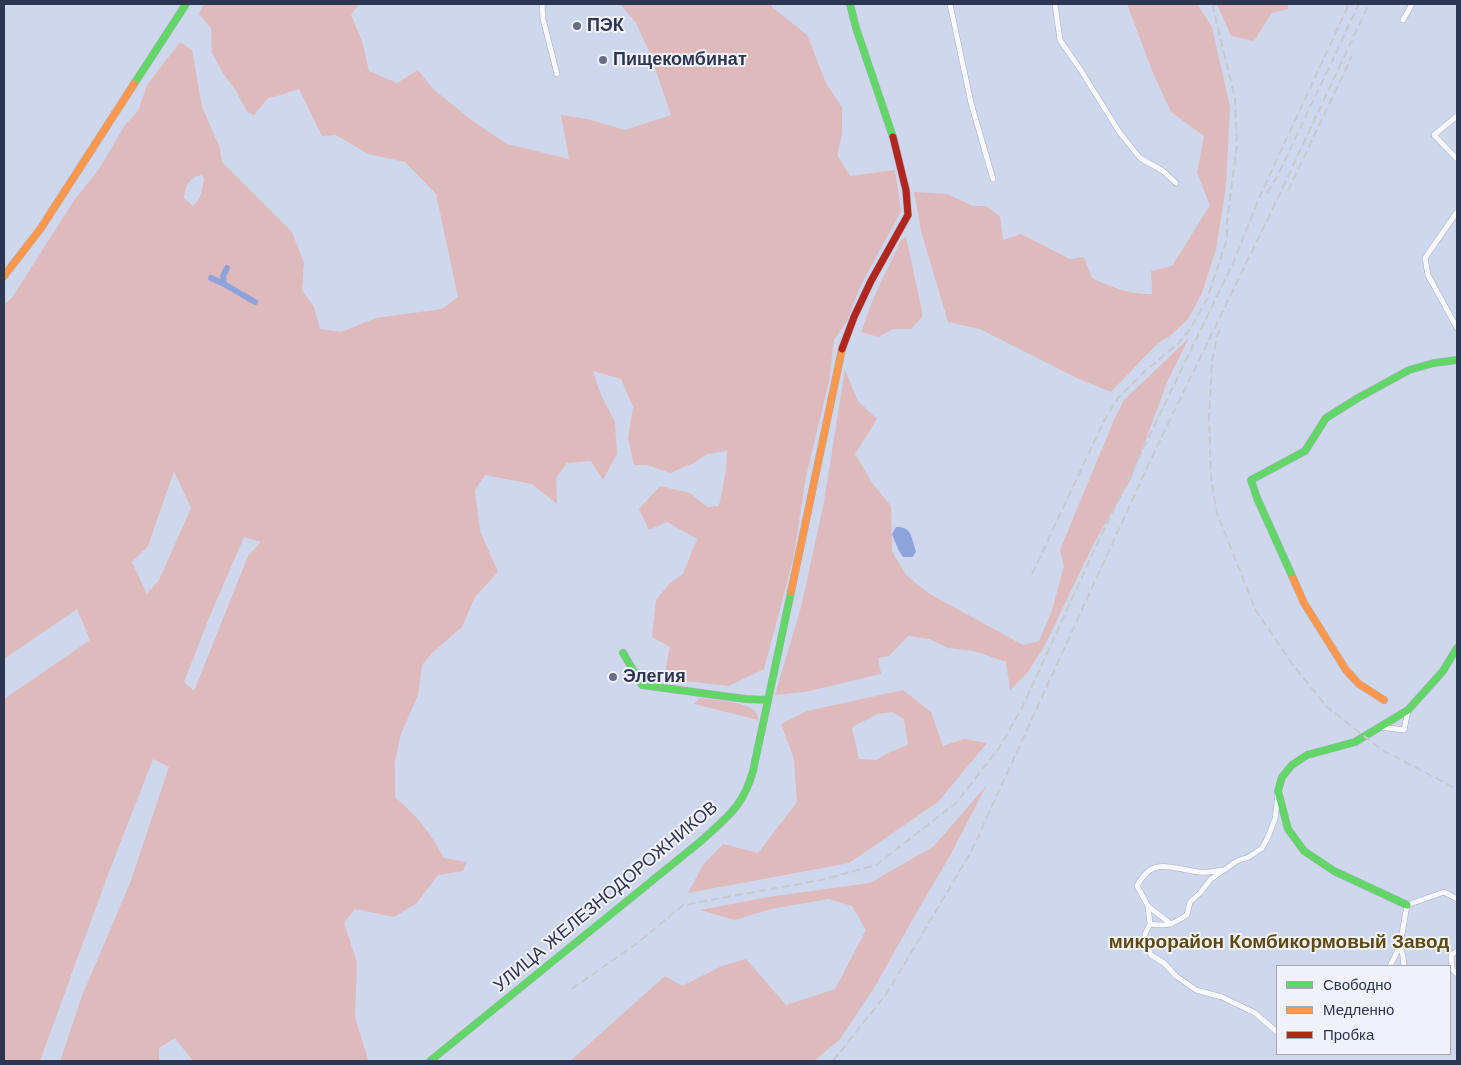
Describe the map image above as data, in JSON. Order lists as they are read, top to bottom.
{
  "streets": {
    "street": ["УЛИЦА ЖЕЛЕЗНОДОРОЖНИКОВ"]
  },
  "districts": ["микрорайон Комбикормовый Завод"],
  "places": ["ПЭК", "Пищекомбинат", "Элегия"],
  "legend": ["Свободно", "Медленно", "Пробка"]
}
